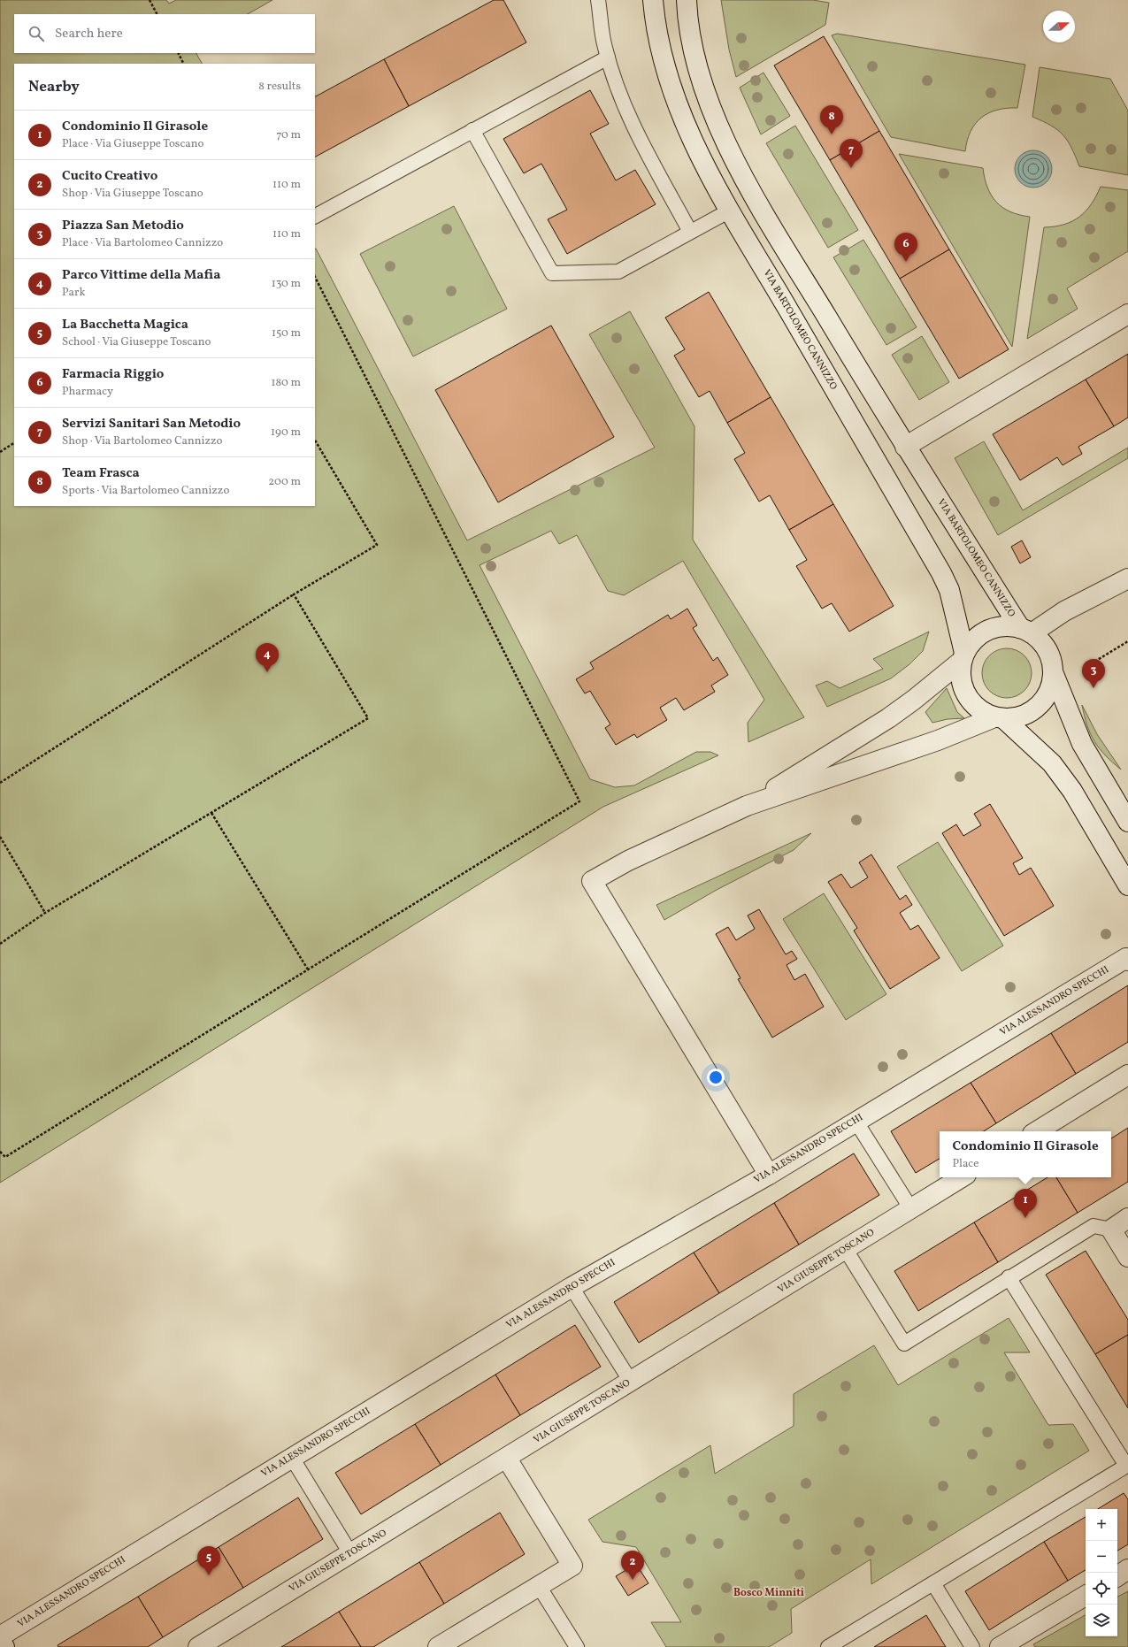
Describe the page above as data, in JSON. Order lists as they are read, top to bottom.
{
  "streets": {
    "street": ["VIA BARTOLOMEO CANNIZZO", "VIA ALESSANDRO SPECCHI", "VIA GIUSEPPE TOSCANO"]
  },
  "districts": ["Bosco Minniti"],
  "north": "right",
  "page": {
    "search": "Search here",
    "heading": ["Nearby", "8 results"],
    "pins": [
      "8",
      "7",
      "6",
      "4",
      "3",
      "1",
      "5",
      "2"
    ],
    "list": [
      {
        "mark": "1",
        "name": "Condominio Il Girasole",
        "note": "Place · Via Giuseppe Toscano",
        "value": "70 m"
      },
      {
        "mark": "2",
        "name": "Cucito Creativo",
        "note": "Shop · Via Giuseppe Toscano",
        "value": "110 m"
      },
      {
        "mark": "3",
        "name": "Piazza San Metodio",
        "note": "Place · Via Bartolomeo Cannizzo",
        "value": "110 m"
      },
      {
        "mark": "4",
        "name": "Parco Vittime della Mafia",
        "note": "Park",
        "value": "130 m"
      },
      {
        "mark": "5",
        "name": "La Bacchetta Magica",
        "note": "School · Via Giuseppe Toscano",
        "value": "150 m"
      },
      {
        "mark": "6",
        "name": "Farmacia Riggio",
        "note": "Pharmacy",
        "value": "180 m"
      },
      {
        "mark": "7",
        "name": "Servizi Sanitari San Metodio",
        "note": "Shop · Via Bartolomeo Cannizzo",
        "value": "190 m"
      },
      {
        "mark": "8",
        "name": "Team Frasca",
        "note": "Sports · Via Bartolomeo Cannizzo",
        "value": "200 m"
      }
    ],
    "popup": ["Condominio Il Girasole", "Place"],
    "map_buttons": ["+", "−"]
  }
}
